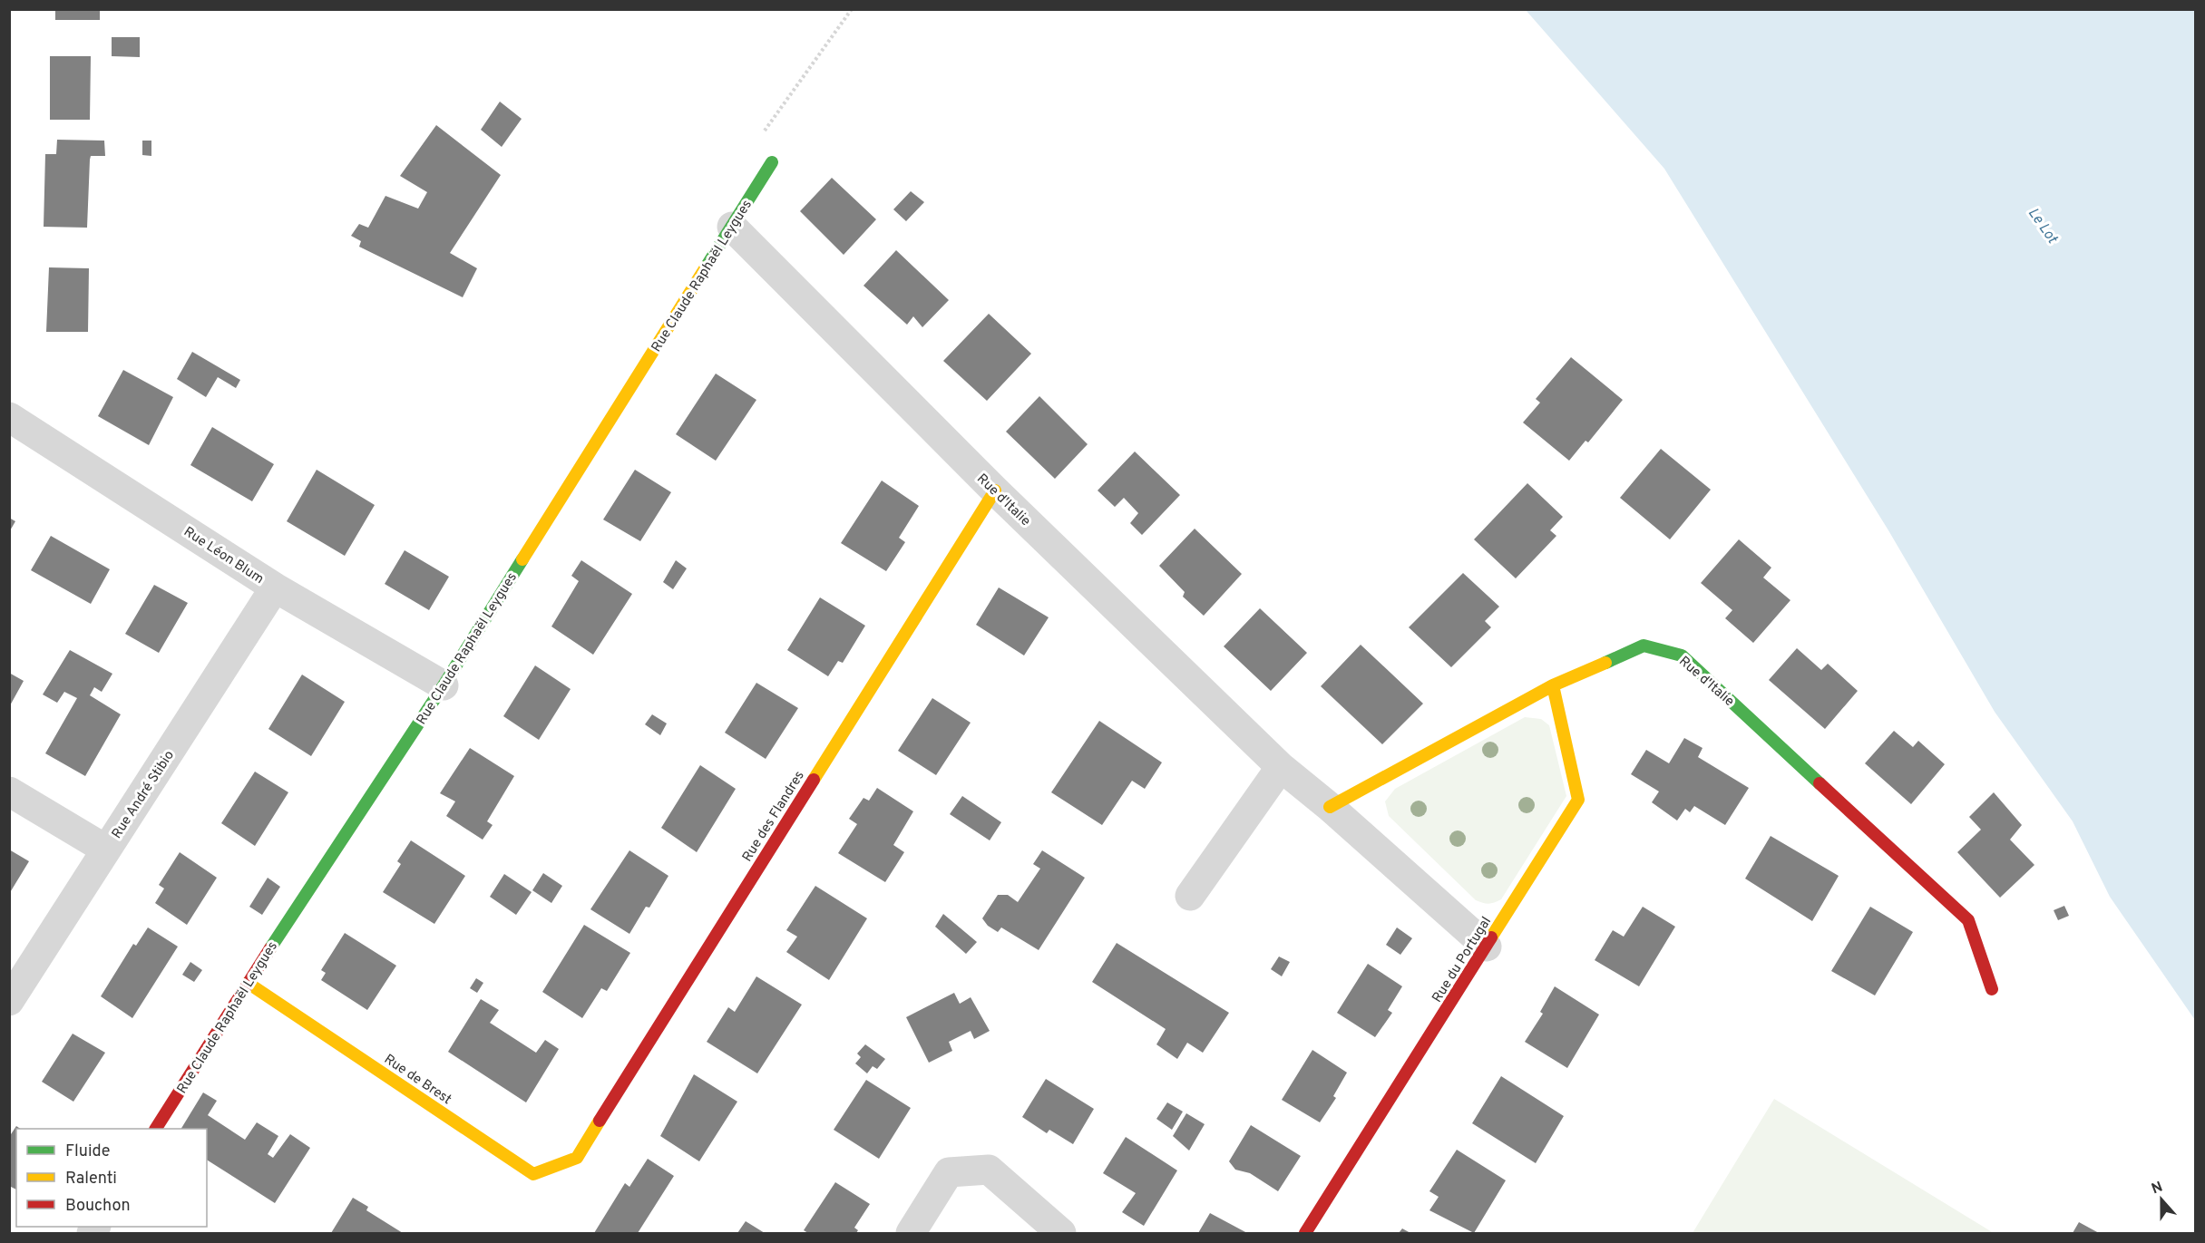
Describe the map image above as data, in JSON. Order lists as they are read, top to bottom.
{
  "streets": {
    "street": [
      "Rue Claude Raphaël Leygues",
      "Rue d'Italie",
      "Rue Léon Blum",
      "Rue André Stibio",
      "Rue des Flandres",
      "Rue du Portugal",
      "Rue de Brest"
    ]
  },
  "crossings": [
    ["Rue Claude Raphaël Leygues", "Rue d'Italie"],
    ["Rue Claude Raphaël Leygues", "Rue Léon Blum"],
    ["Rue Claude Raphaël Leygues", "Rue de Brest"],
    ["Rue d'Italie", "Rue des Flandres"],
    ["Rue d'Italie", "Rue du Portugal"],
    ["Rue Léon Blum", "Rue André Stibio"],
    ["Rue des Flandres", "Rue de Brest"]
  ],
  "water": ["Le Lot"],
  "legend": ["Fluide", "Ralenti", "Bouchon"],
  "north": "top"
}
